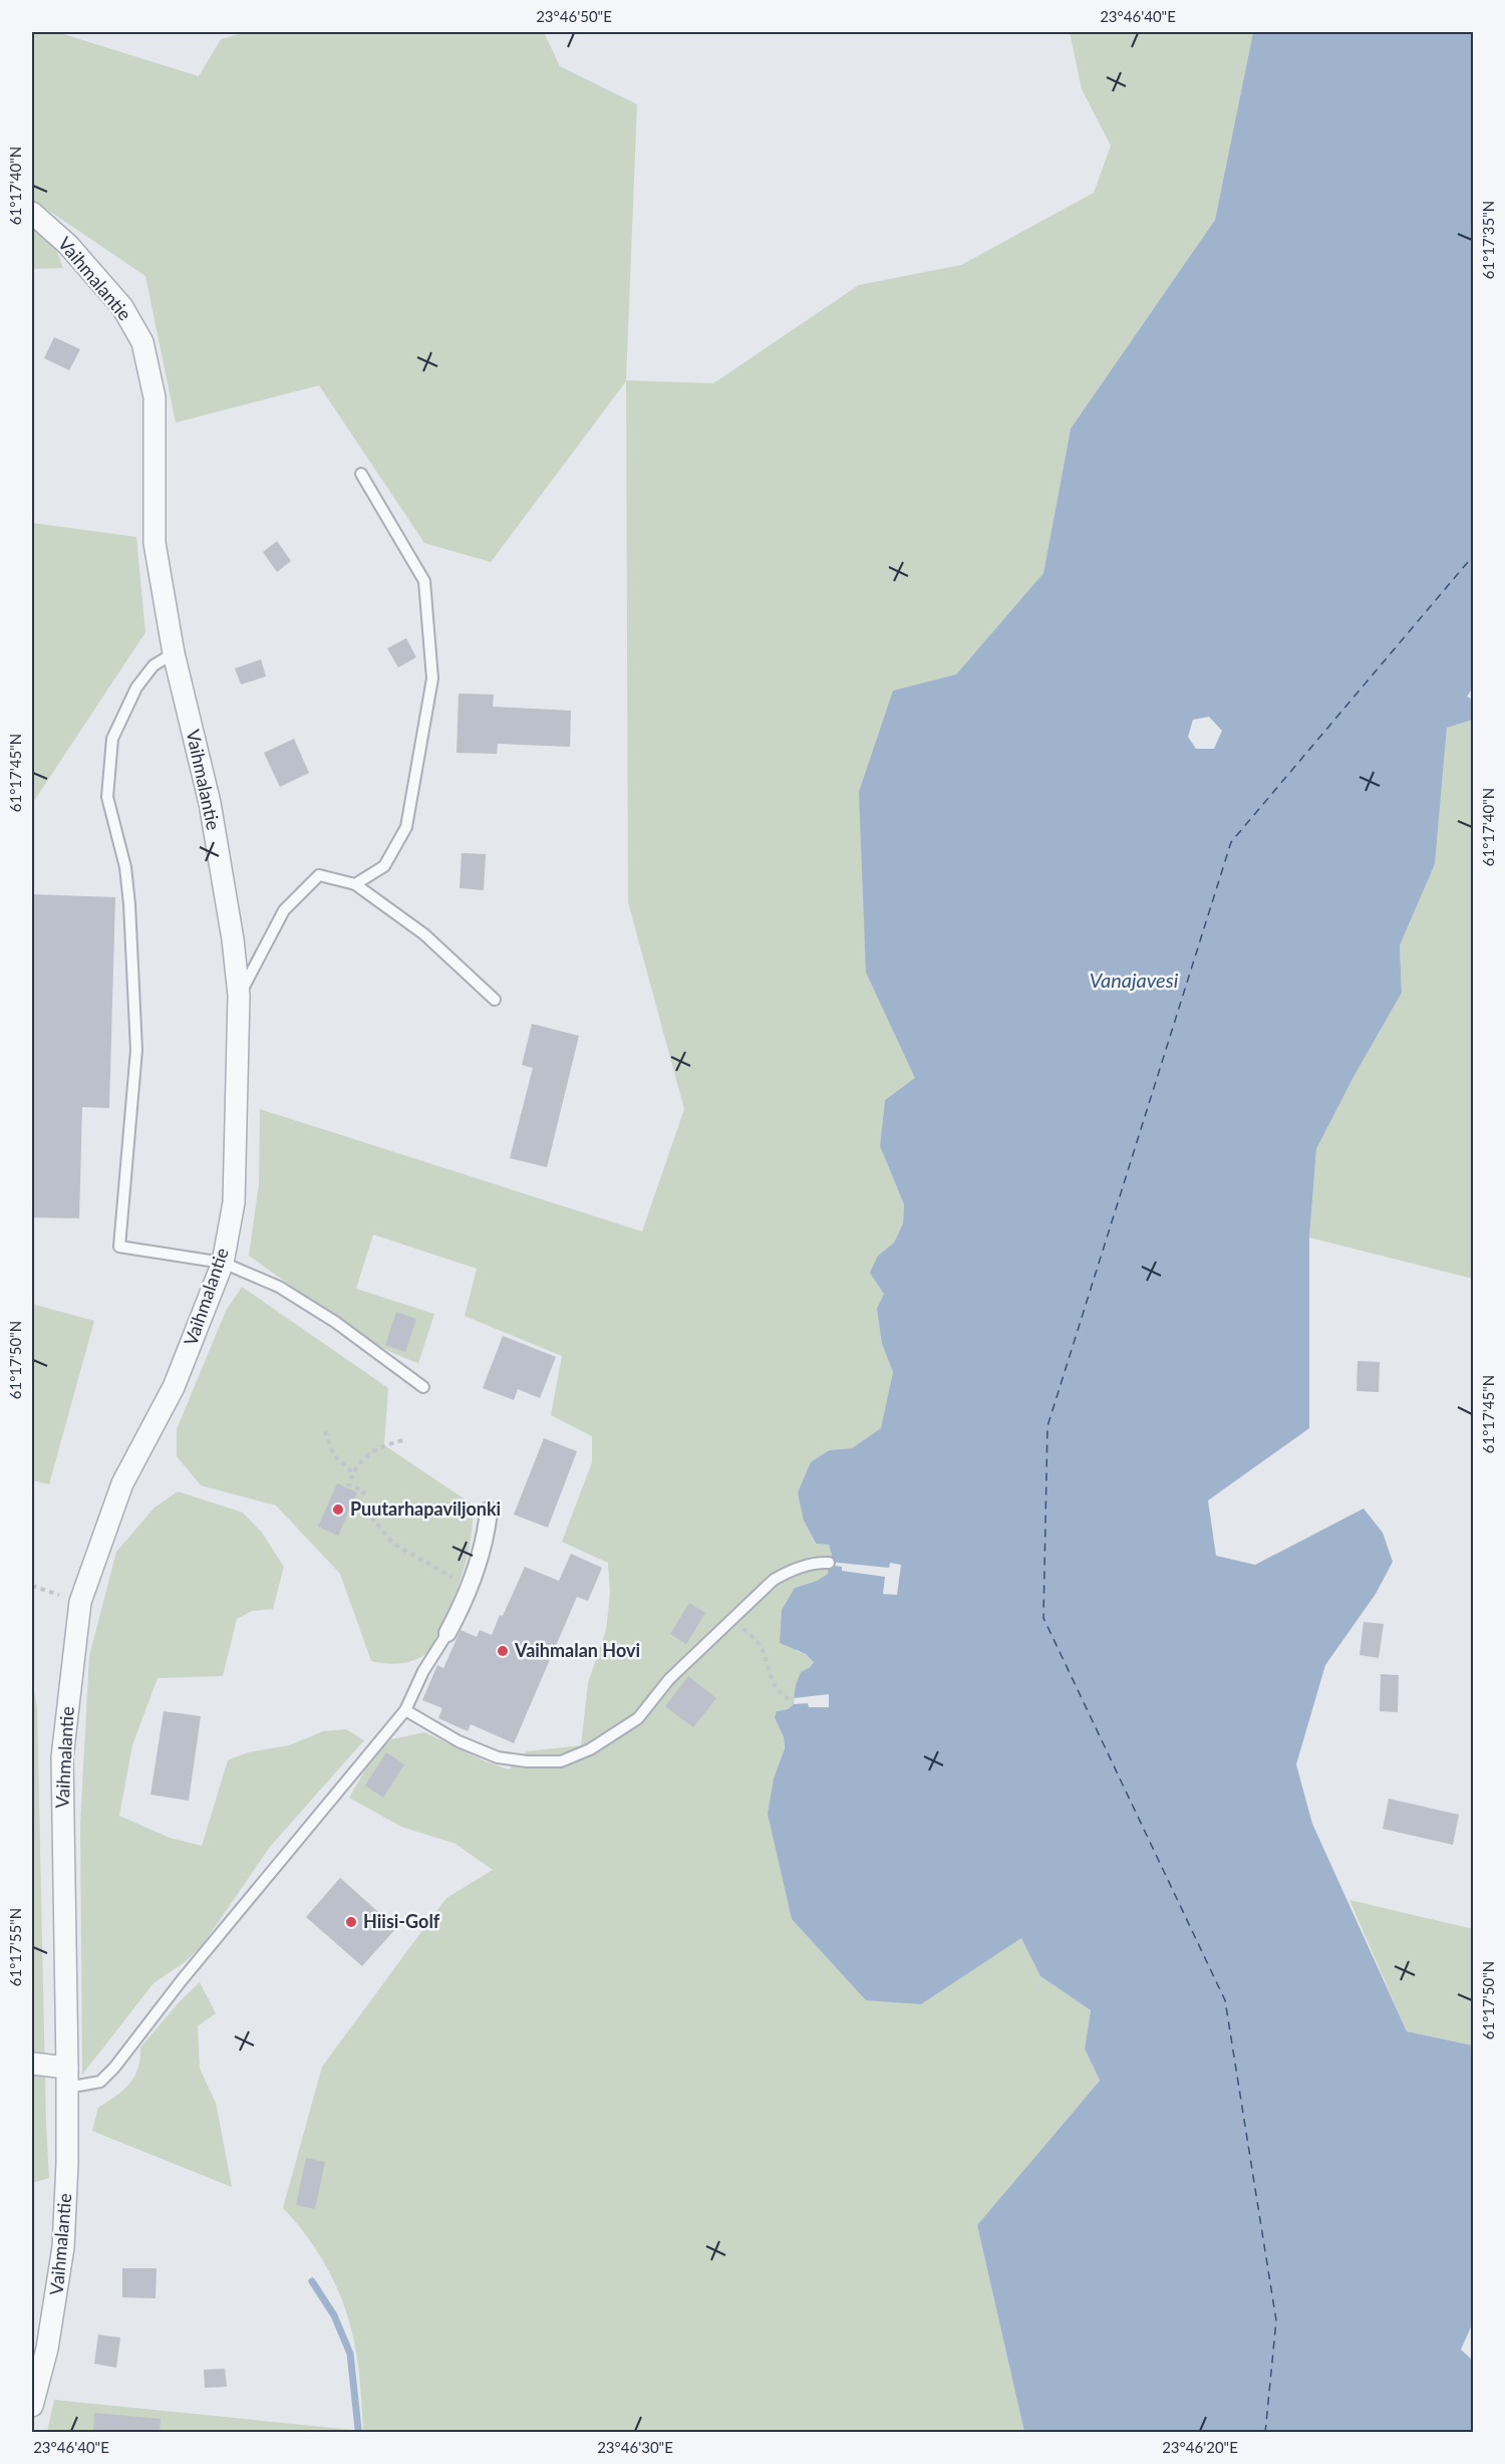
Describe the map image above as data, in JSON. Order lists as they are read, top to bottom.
{
  "streets": {
    "street": ["Vaihmalantie"]
  },
  "water": ["Vanajavesi"],
  "places": ["Puutarhapaviljonki", "Vaihmalan Hovi", "Hiisi-Golf"],
  "coordinates": [
    "23°46'50\"E",
    "23°46'40\"E",
    "61°17'40\"N",
    "61°17'35\"N",
    "61°17'45\"N",
    "61°17'50\"N",
    "61°17'55\"N",
    "23°46'30\"E",
    "23°46'20\"E"
  ]
}
